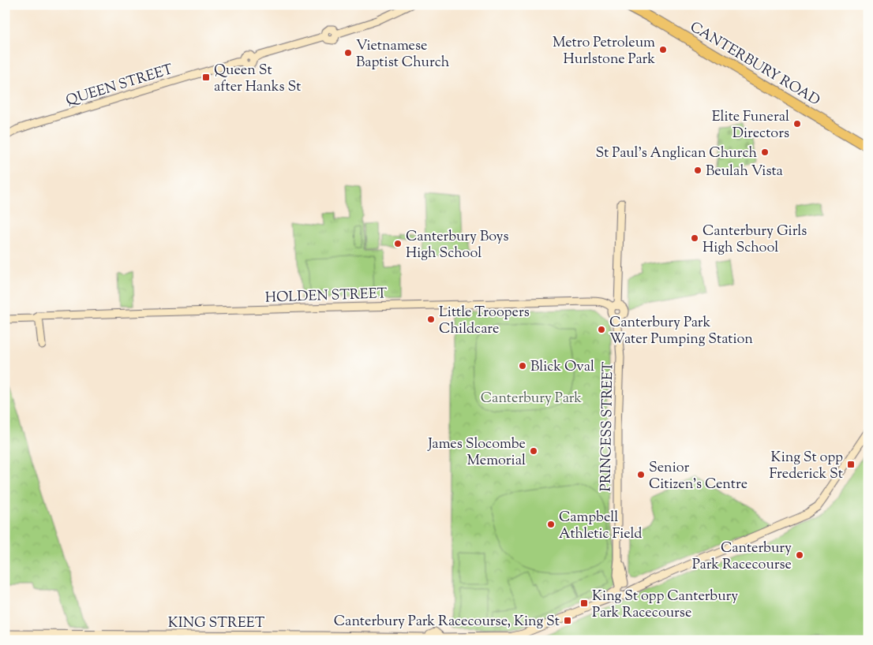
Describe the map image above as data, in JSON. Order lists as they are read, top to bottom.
{
  "streets": {
    "highway": ["CANTERBURY ROAD"],
    "street": [
      "QUEEN STREET",
      "HOLDEN STREET",
      "PRINCESS STREET",
      "KING STREET"
    ]
  },
  "crossings": [
    ["HOLDEN STREET", "PRINCESS STREET"]
  ],
  "parks": ["Canterbury Park"],
  "places": {
    "other": [
      "Metro Petroleum Hurlstone Park",
      "Vietnamese Baptist Church",
      "Elite Funeral Directors",
      "St Paul's Anglican Church",
      "Beulah Vista",
      "Canterbury Girls High School",
      "Canterbury Boys High School",
      "Little Troopers Childcare",
      "Canterbury Park Water Pumping Station",
      "Blick Oval",
      "James Slocombe Memorial",
      "Senior Citizen's Centre",
      "Campbell Athletic Field",
      "Canterbury Park Racecourse"
    ],
    "transit": [
      "Queen St after Hanks St",
      "King St opp Frederick St",
      "King St opp Canterbury Park Racecourse",
      "Canterbury Park Racecourse, King St"
    ]
  }
}
